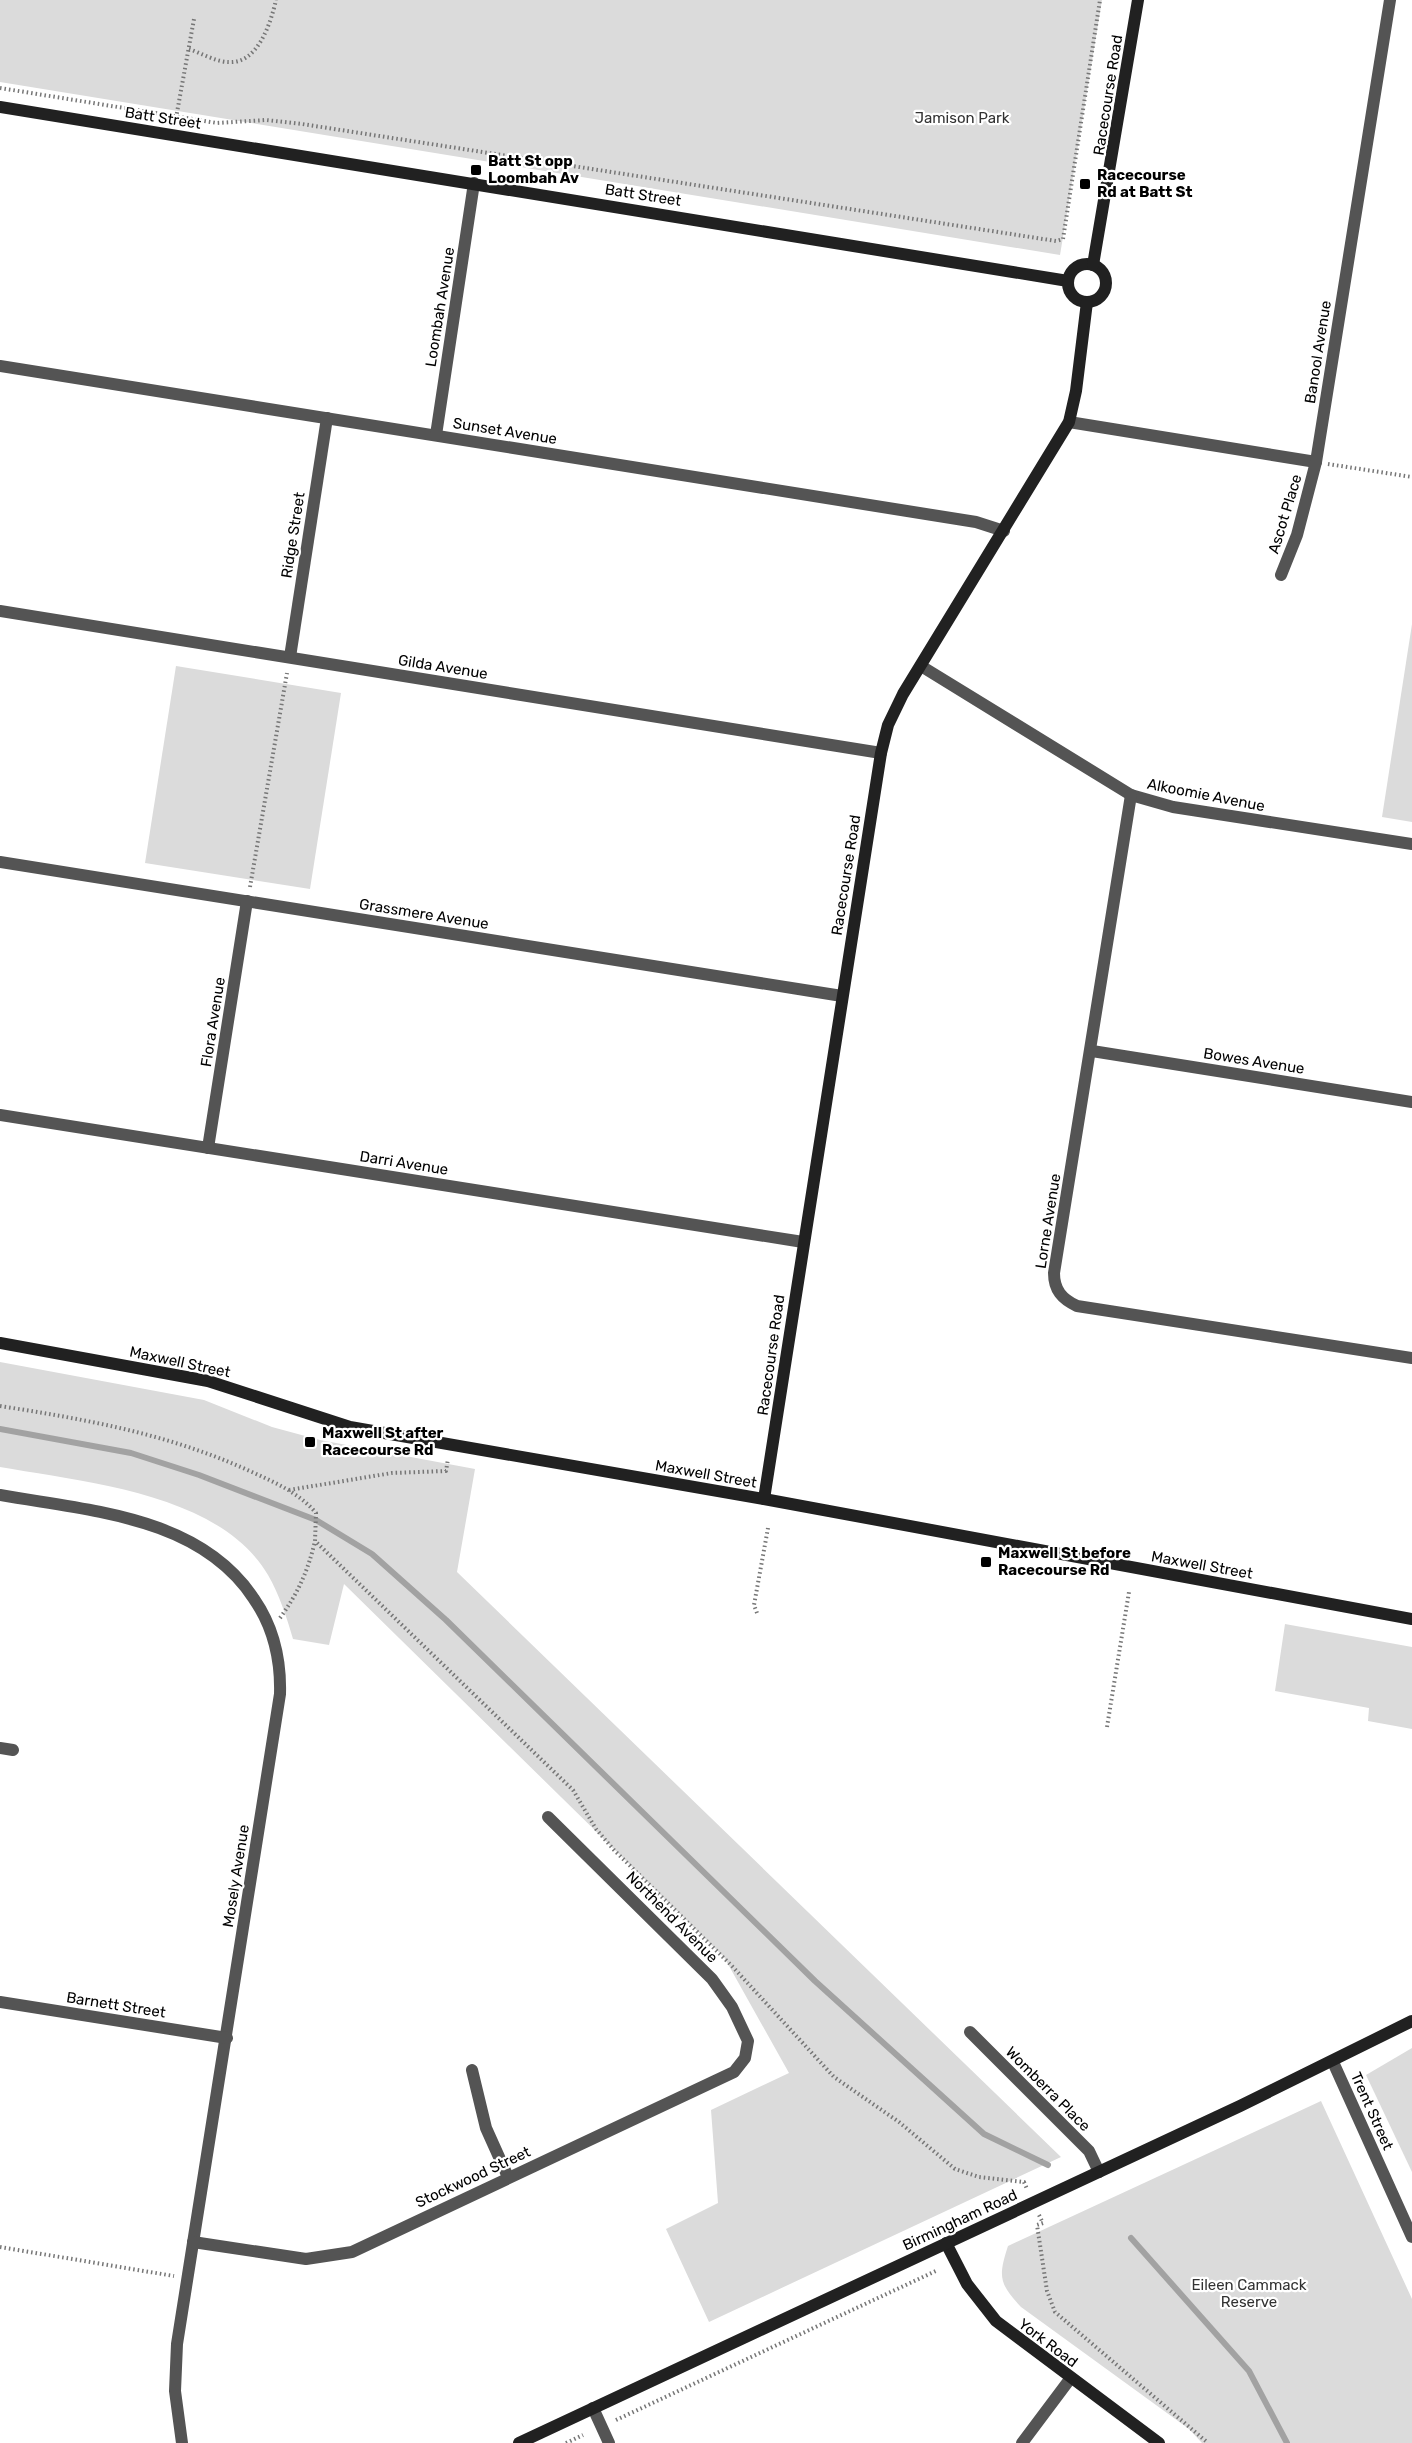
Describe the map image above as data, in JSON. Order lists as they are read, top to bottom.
{
  "streets": {
    "street": [
      "Racecourse Road",
      "Batt Street",
      "Loombah Avenue",
      "Banool Avenue",
      "Sunset Avenue",
      "Ascot Place",
      "Ridge Street",
      "Gilda Avenue",
      "Alkoomie Avenue",
      "Grassmere Avenue",
      "Flora Avenue",
      "Bowes Avenue",
      "Darri Avenue",
      "Lorne Avenue",
      "Maxwell Street",
      "Mosely Avenue",
      "Northend Avenue",
      "Barnett Street",
      "Womberra Place",
      "Trent Street",
      "Stockwood Street",
      "Birmingham Road",
      "York Road"
    ]
  },
  "crossings": [
    ["Racecourse Road", "Batt Street"],
    ["Racecourse Road", "Sunset Avenue"],
    ["Racecourse Road", "Gilda Avenue"],
    ["Racecourse Road", "Alkoomie Avenue"],
    ["Racecourse Road", "Grassmere Avenue"],
    ["Racecourse Road", "Darri Avenue"],
    ["Racecourse Road", "Maxwell Street"],
    ["Batt Street", "Loombah Avenue"],
    ["Loombah Avenue", "Sunset Avenue"],
    ["Banool Avenue", "Ascot Place"],
    ["Sunset Avenue", "Ridge Street"],
    ["Ridge Street", "Gilda Avenue"],
    ["Alkoomie Avenue", "Lorne Avenue"],
    ["Grassmere Avenue", "Flora Avenue"],
    ["Flora Avenue", "Darri Avenue"],
    ["Bowes Avenue", "Lorne Avenue"],
    ["Mosely Avenue", "Barnett Street"],
    ["Mosely Avenue", "Stockwood Street"],
    ["Northend Avenue", "Stockwood Street"],
    ["Womberra Place", "Birmingham Road"],
    ["Trent Street", "Birmingham Road"],
    ["Birmingham Road", "York Road"]
  ],
  "parks": ["Jamison Park", "Eileen Cammack Reserve"],
  "places": {
    "transit": [
      "Batt St opp Loombah Av",
      "Racecourse Rd at Batt St",
      "Maxwell St after Racecourse Rd",
      "Maxwell St before Racecourse Rd"
    ]
  }
}
